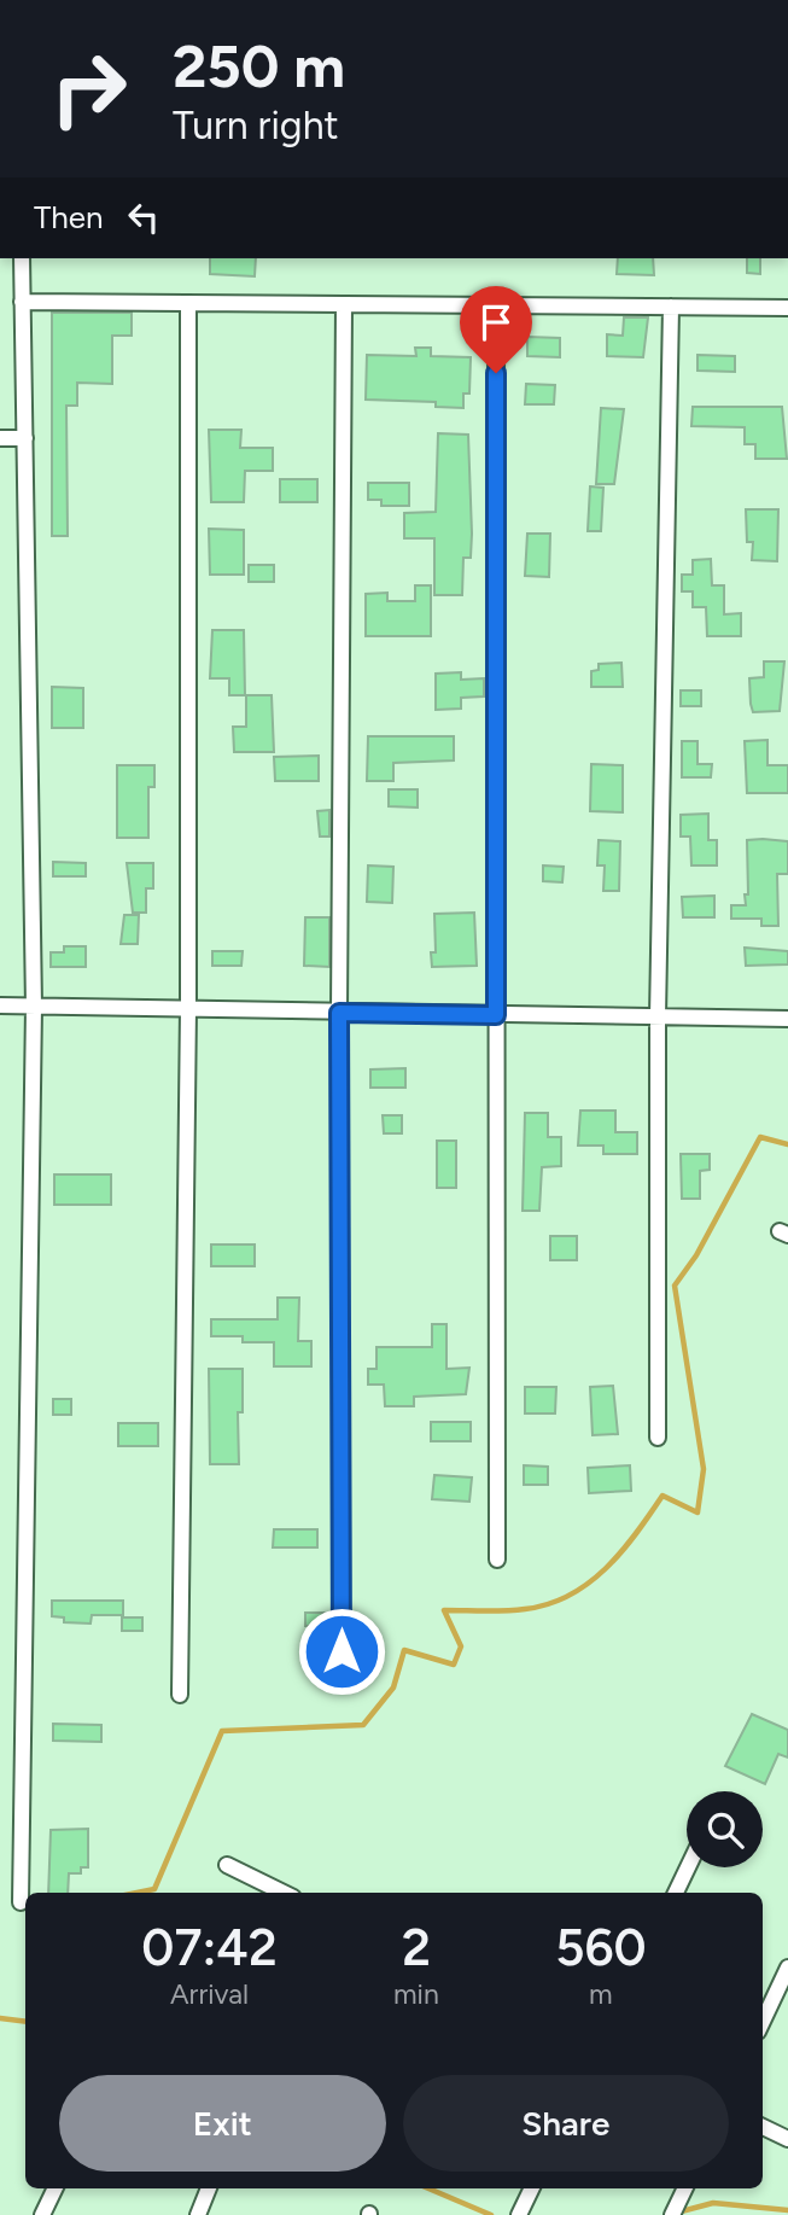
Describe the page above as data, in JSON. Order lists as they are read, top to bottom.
{
  "page": {
    "turn": ["250 m", "Turn right"],
    "then": "Then",
    "eta": [
      "07:42",
      "Arrival",
      "2",
      "min",
      "560",
      "m"
    ],
    "buttons": ["Exit", "Share"]
  }
}
